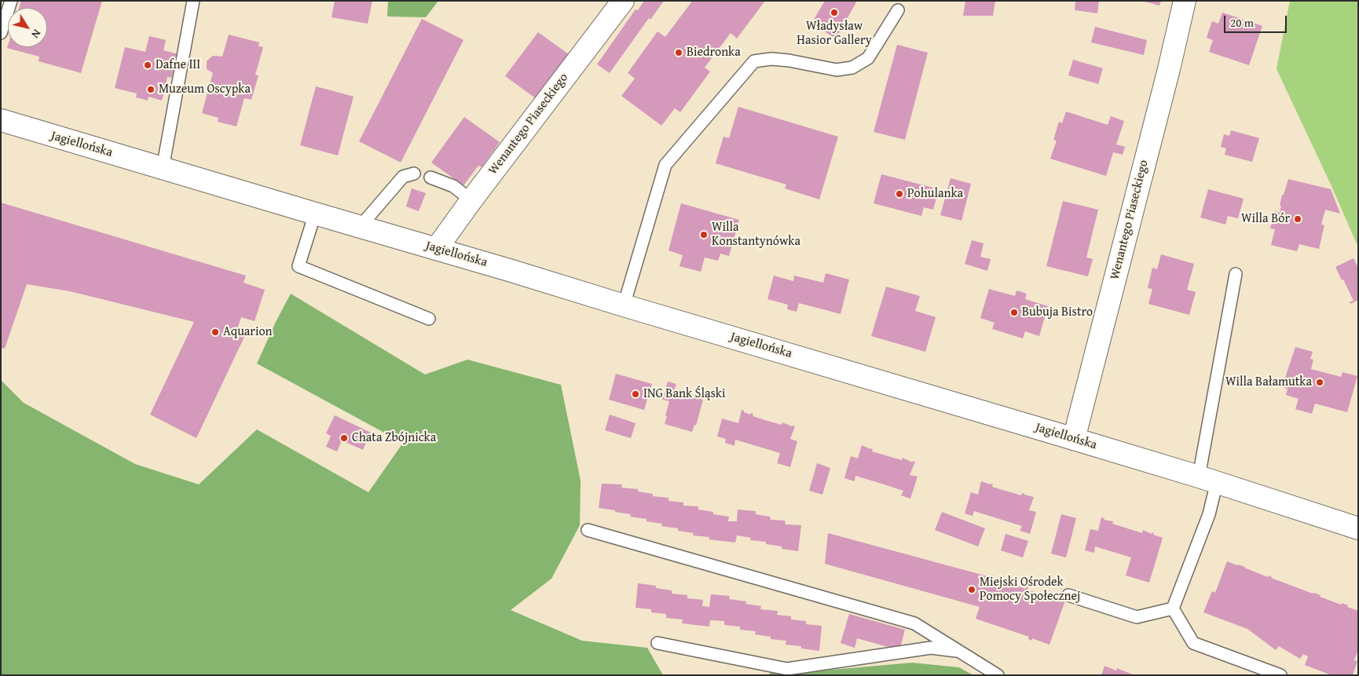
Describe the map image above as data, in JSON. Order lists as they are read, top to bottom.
{
  "streets": {
    "street": ["Wenantego Piaseckiego", "Jagiellońska"]
  },
  "crossings": [
    ["Wenantego Piaseckiego", "Jagiellońska"]
  ],
  "places": [
    "Władysław Hasior Gallery",
    "Biedronka",
    "Dafne III",
    "Muzeum Oscypka",
    "Pohulanka",
    "Willa Bór",
    "Willa Konstantynówka",
    "Bubuja Bistro",
    "Aquarion",
    "Willa Bałamutka",
    "ING Bank Śląski",
    "Chata Zbójnicka",
    "Miejski Ośrodek Pomocy Społecznej"
  ],
  "scale_bar": "20 m",
  "north": "bottom right"
}
